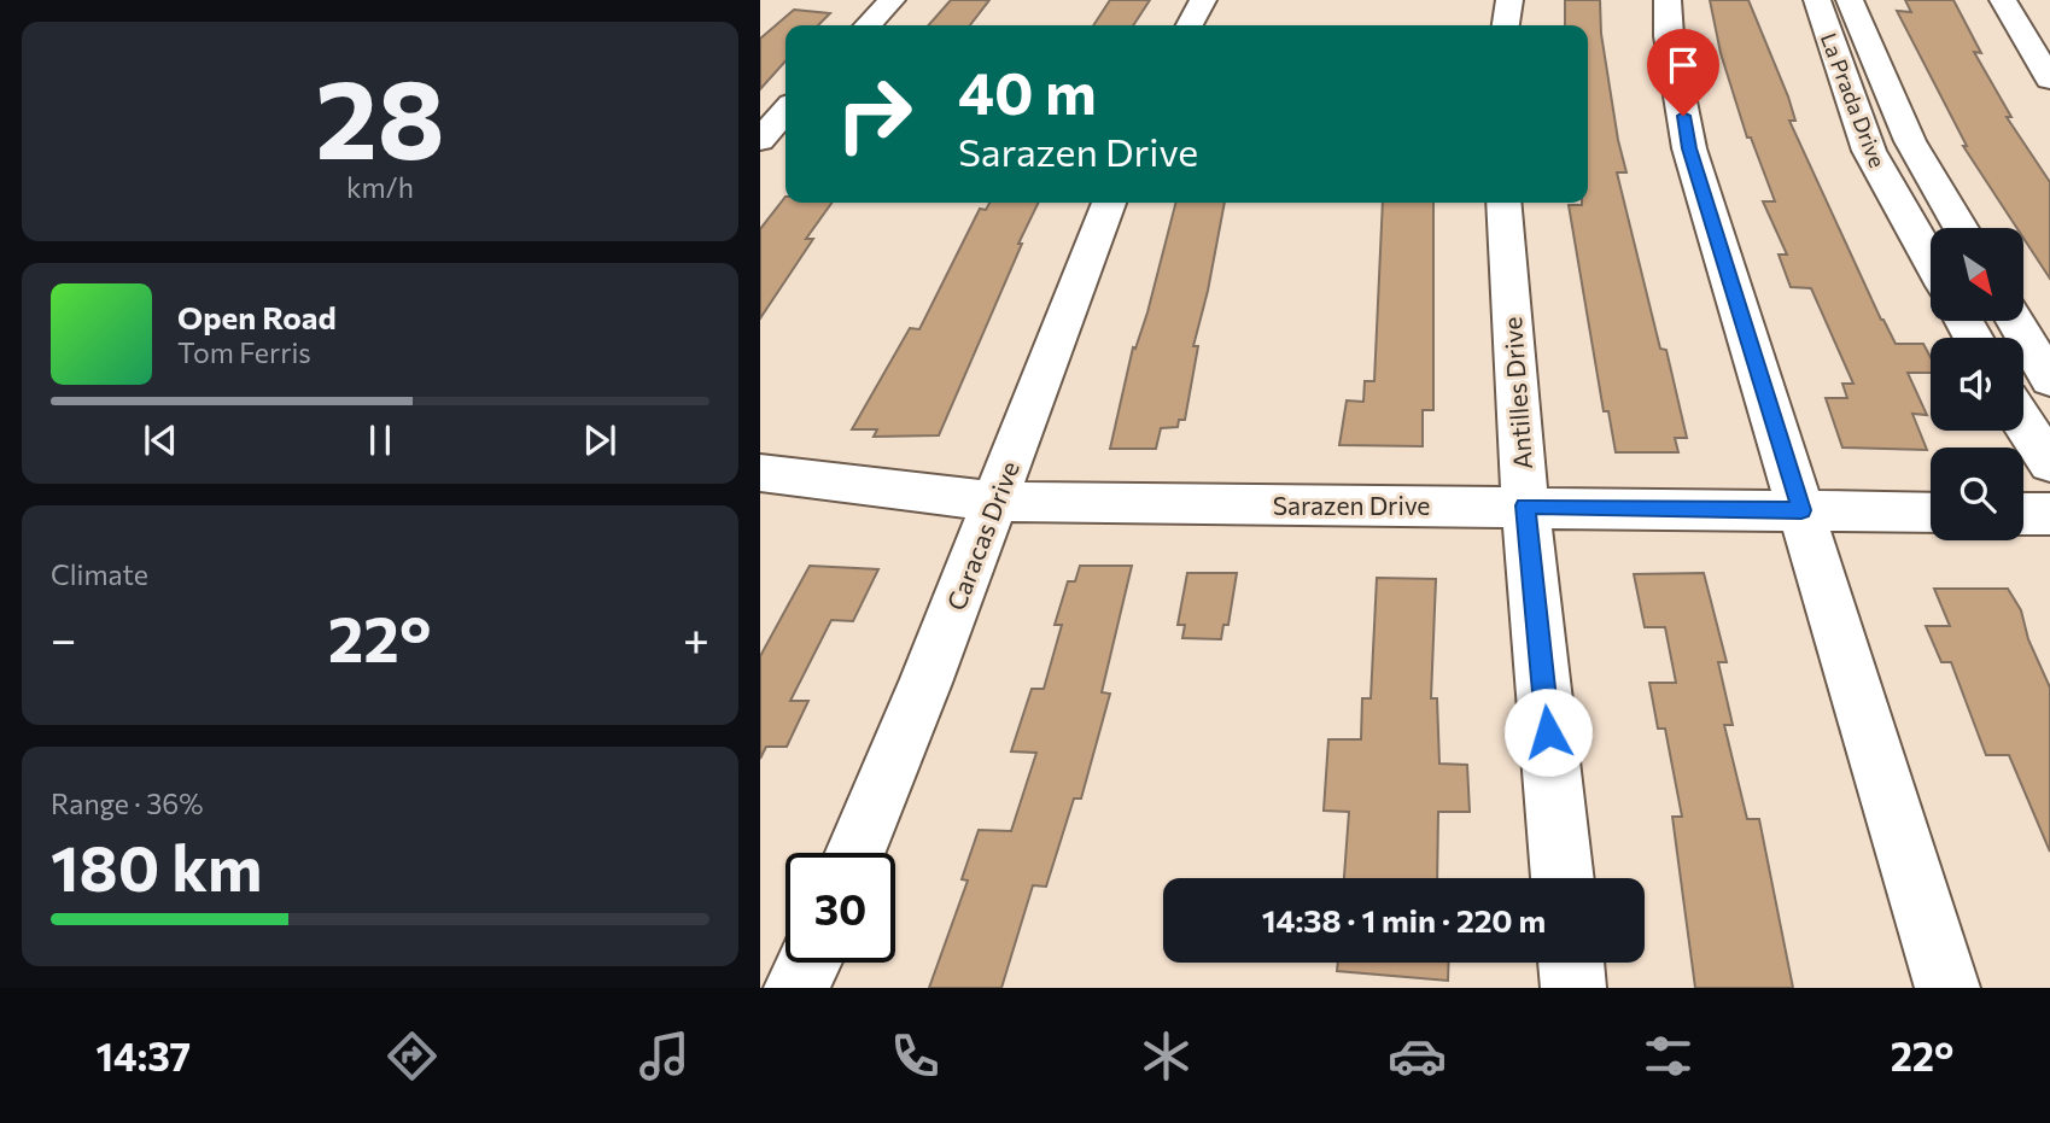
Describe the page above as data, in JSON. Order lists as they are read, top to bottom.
{
  "streets": {
    "street": [
      "La Prada Drive",
      "Antilles Drive",
      "Sarazen Drive",
      "Caracas Drive"
    ]
  },
  "crossings": [
    ["Antilles Drive", "Sarazen Drive"],
    ["Sarazen Drive", "Caracas Drive"]
  ],
  "north": "bottom right",
  "page": {
    "tile": [
      ["28", "km/h"],
      "Climate",
      ["Range · 36%", "180 km"]
    ],
    "turn": ["40 m", "Sarazen Drive"],
    "song": ["Open Road", "Tom Ferris"],
    "heat": ["−", "22°", "+"],
    "limit": "30",
    "trip": "14:38 · 1 min · 220 m",
    "tabs": ["14:37", "22°"]
  }
}
